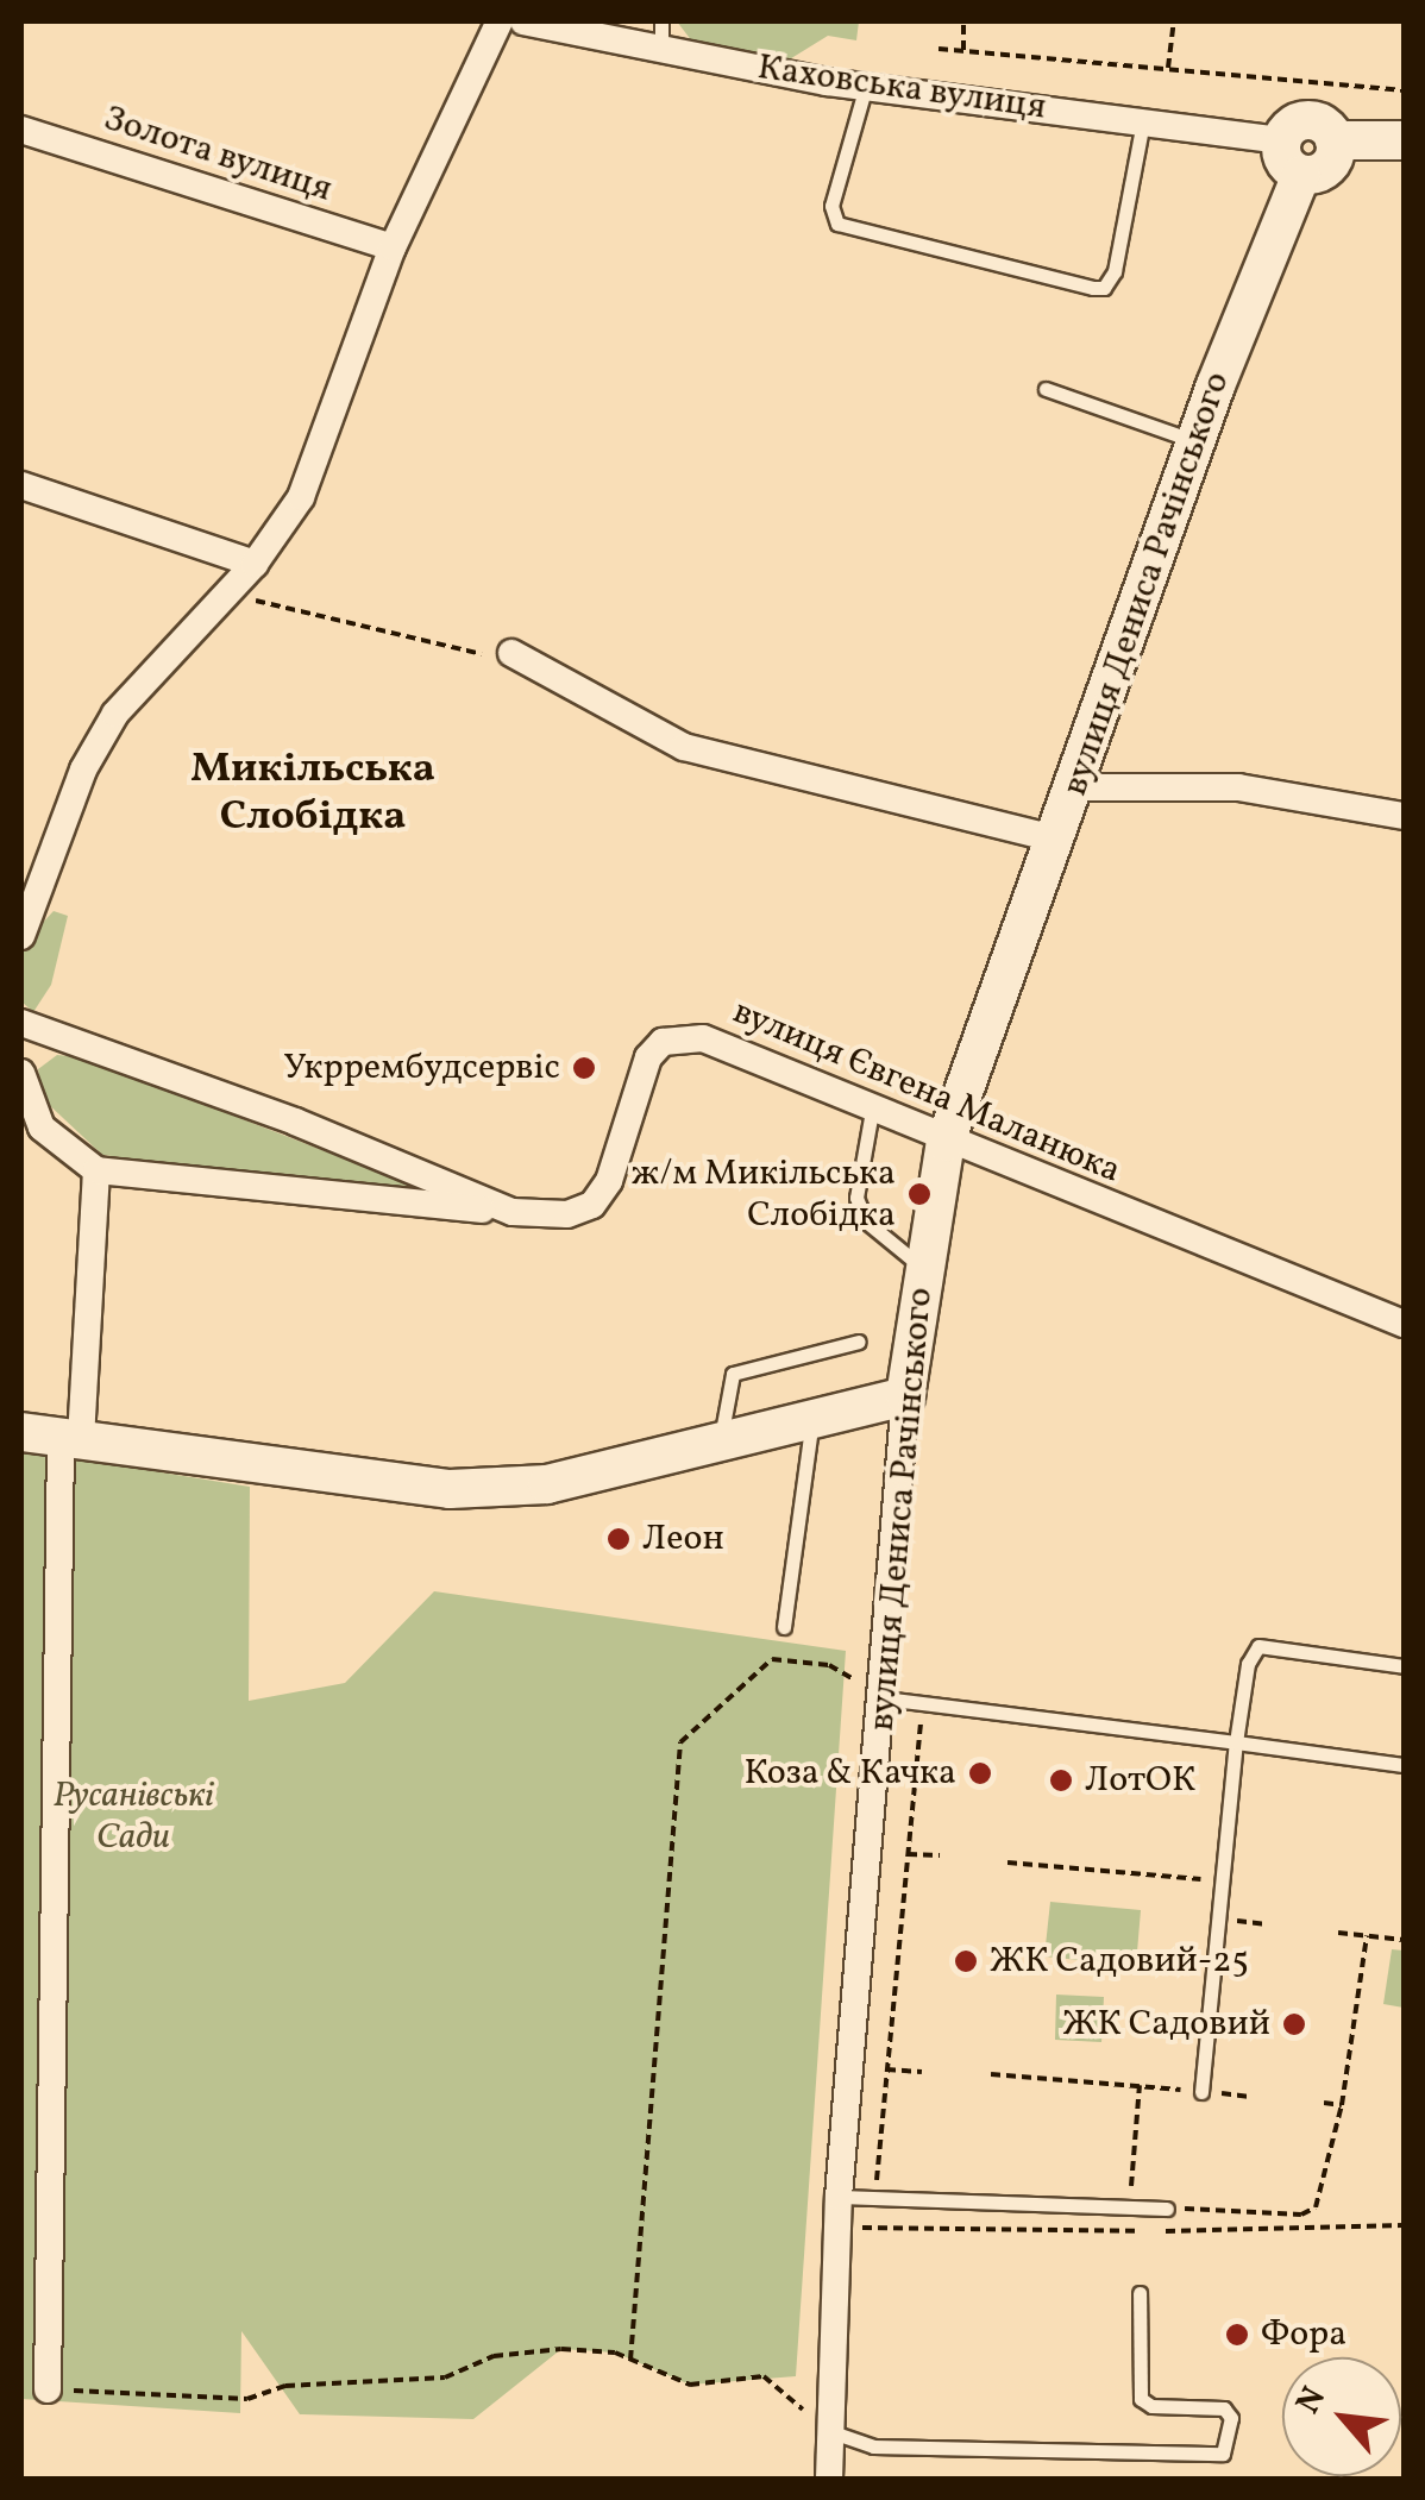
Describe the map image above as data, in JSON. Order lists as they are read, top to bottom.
{
  "streets": {
    "main road": ["вулиця Дениса Рачінського"],
    "street": ["Каховська вулиця", "Золота вулиця", "вулиця Євгена Маланюка"]
  },
  "crossings": [
    ["Каховська вулиця", "вулиця Дениса Рачінського"],
    ["вулиця Дениса Рачінського", "вулиця Євгена Маланюка"]
  ],
  "districts": ["Микільська Слобідка"],
  "parks": ["Русанівські Сади"],
  "places": [
    "Укррембудсервіс",
    "ж/м Микільська Слобідка",
    "Леон",
    "Коза & Качка",
    "ЛотОК",
    "ЖК Садовий-25",
    "ЖК Садовий",
    "Фора"
  ],
  "north": "top left"
}
